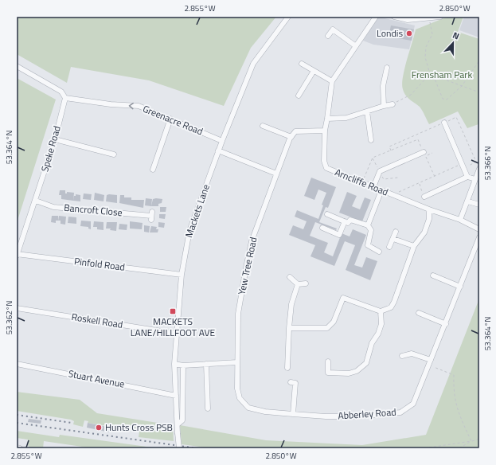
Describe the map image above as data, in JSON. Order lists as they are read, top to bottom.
{
  "streets": {
    "street": [
      "Greenacre Road",
      "Speke Road",
      "Arncliffe Road",
      "Bancroft Close",
      "Mackets Lane",
      "Pinfold Road",
      "Yew Tree Road",
      "Roskell Road",
      "Stuart Avenue",
      "Abberley Road"
    ]
  },
  "crossings": [
    ["Greenacre Road", "Speke Road"],
    ["Greenacre Road", "Mackets Lane"],
    ["Speke Road", "Bancroft Close"],
    ["Speke Road", "Pinfold Road"],
    ["Mackets Lane", "Pinfold Road"],
    ["Mackets Lane", "Roskell Road"],
    ["Mackets Lane", "Stuart Avenue"],
    ["Yew Tree Road", "Abberley Road"]
  ],
  "one_way": ["Greenacre Road"],
  "parks": ["Frensham Park"],
  "places": {
    "other": ["Londis", "Hunts Cross PSB"],
    "transit": ["MACKETS LANE/HILLFOOT AVE"]
  },
  "north": "top",
  "coordinates": [
    "2.855°W",
    "2.850°W",
    "53.364°N",
    "53.366°N",
    "53.362°N"
  ]
}
